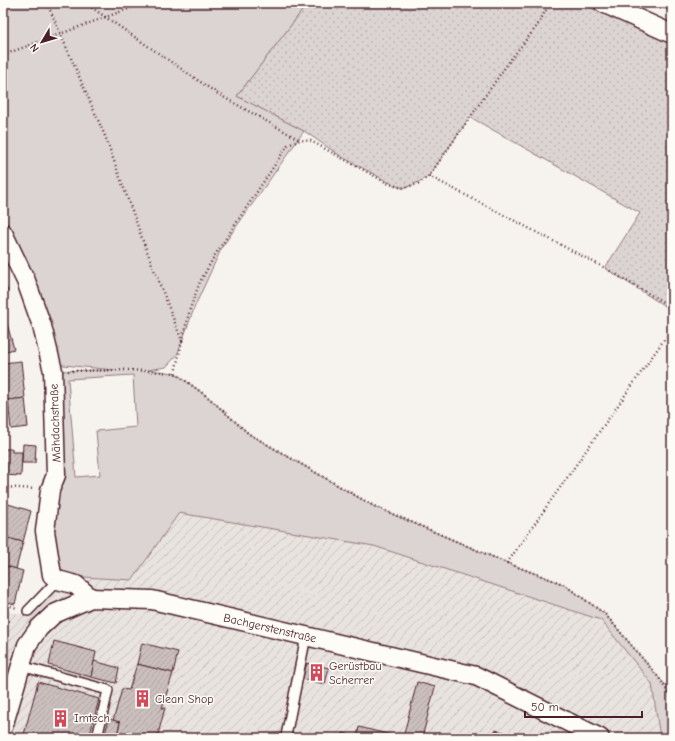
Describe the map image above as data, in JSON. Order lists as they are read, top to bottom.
{
  "streets": {
    "street": ["Mähdachstraße", "Bachgerstenstraße"]
  },
  "places": {
    "building": ["Gerüstbau Scherrer", "Clean Shop", "Imtech"]
  },
  "scale_bar": "50 m",
  "north": "bottom left"
}
